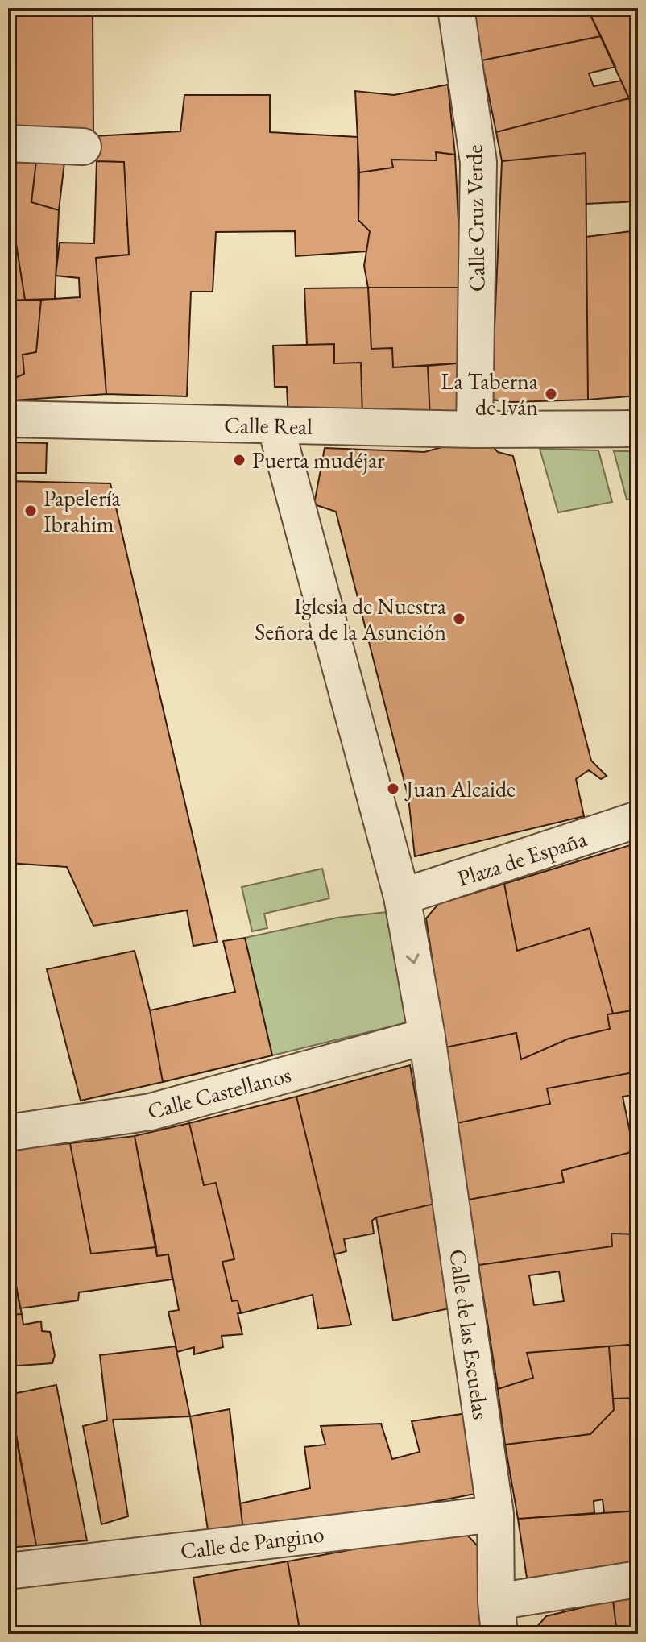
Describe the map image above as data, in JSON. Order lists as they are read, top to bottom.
{
  "streets": {
    "street": [
      "Calle Cruz Verde",
      "Calle Real",
      "Plaza de España",
      "Calle Castellanos",
      "Calle de las Escuelas",
      "Calle de Pangino"
    ]
  },
  "crossings": [
    ["Calle Cruz Verde", "Calle Real"],
    ["Plaza de España", "Calle de las Escuelas"],
    ["Calle Castellanos", "Calle de las Escuelas"],
    ["Calle de las Escuelas", "Calle de Pangino"]
  ],
  "places": [
    "La Taberna de Iván",
    "Puerta mudéjar",
    "Papelería Ibrahim",
    "Iglesia de Nuestra Señora de la Asunción",
    "Juan Alcaide"
  ]
}
